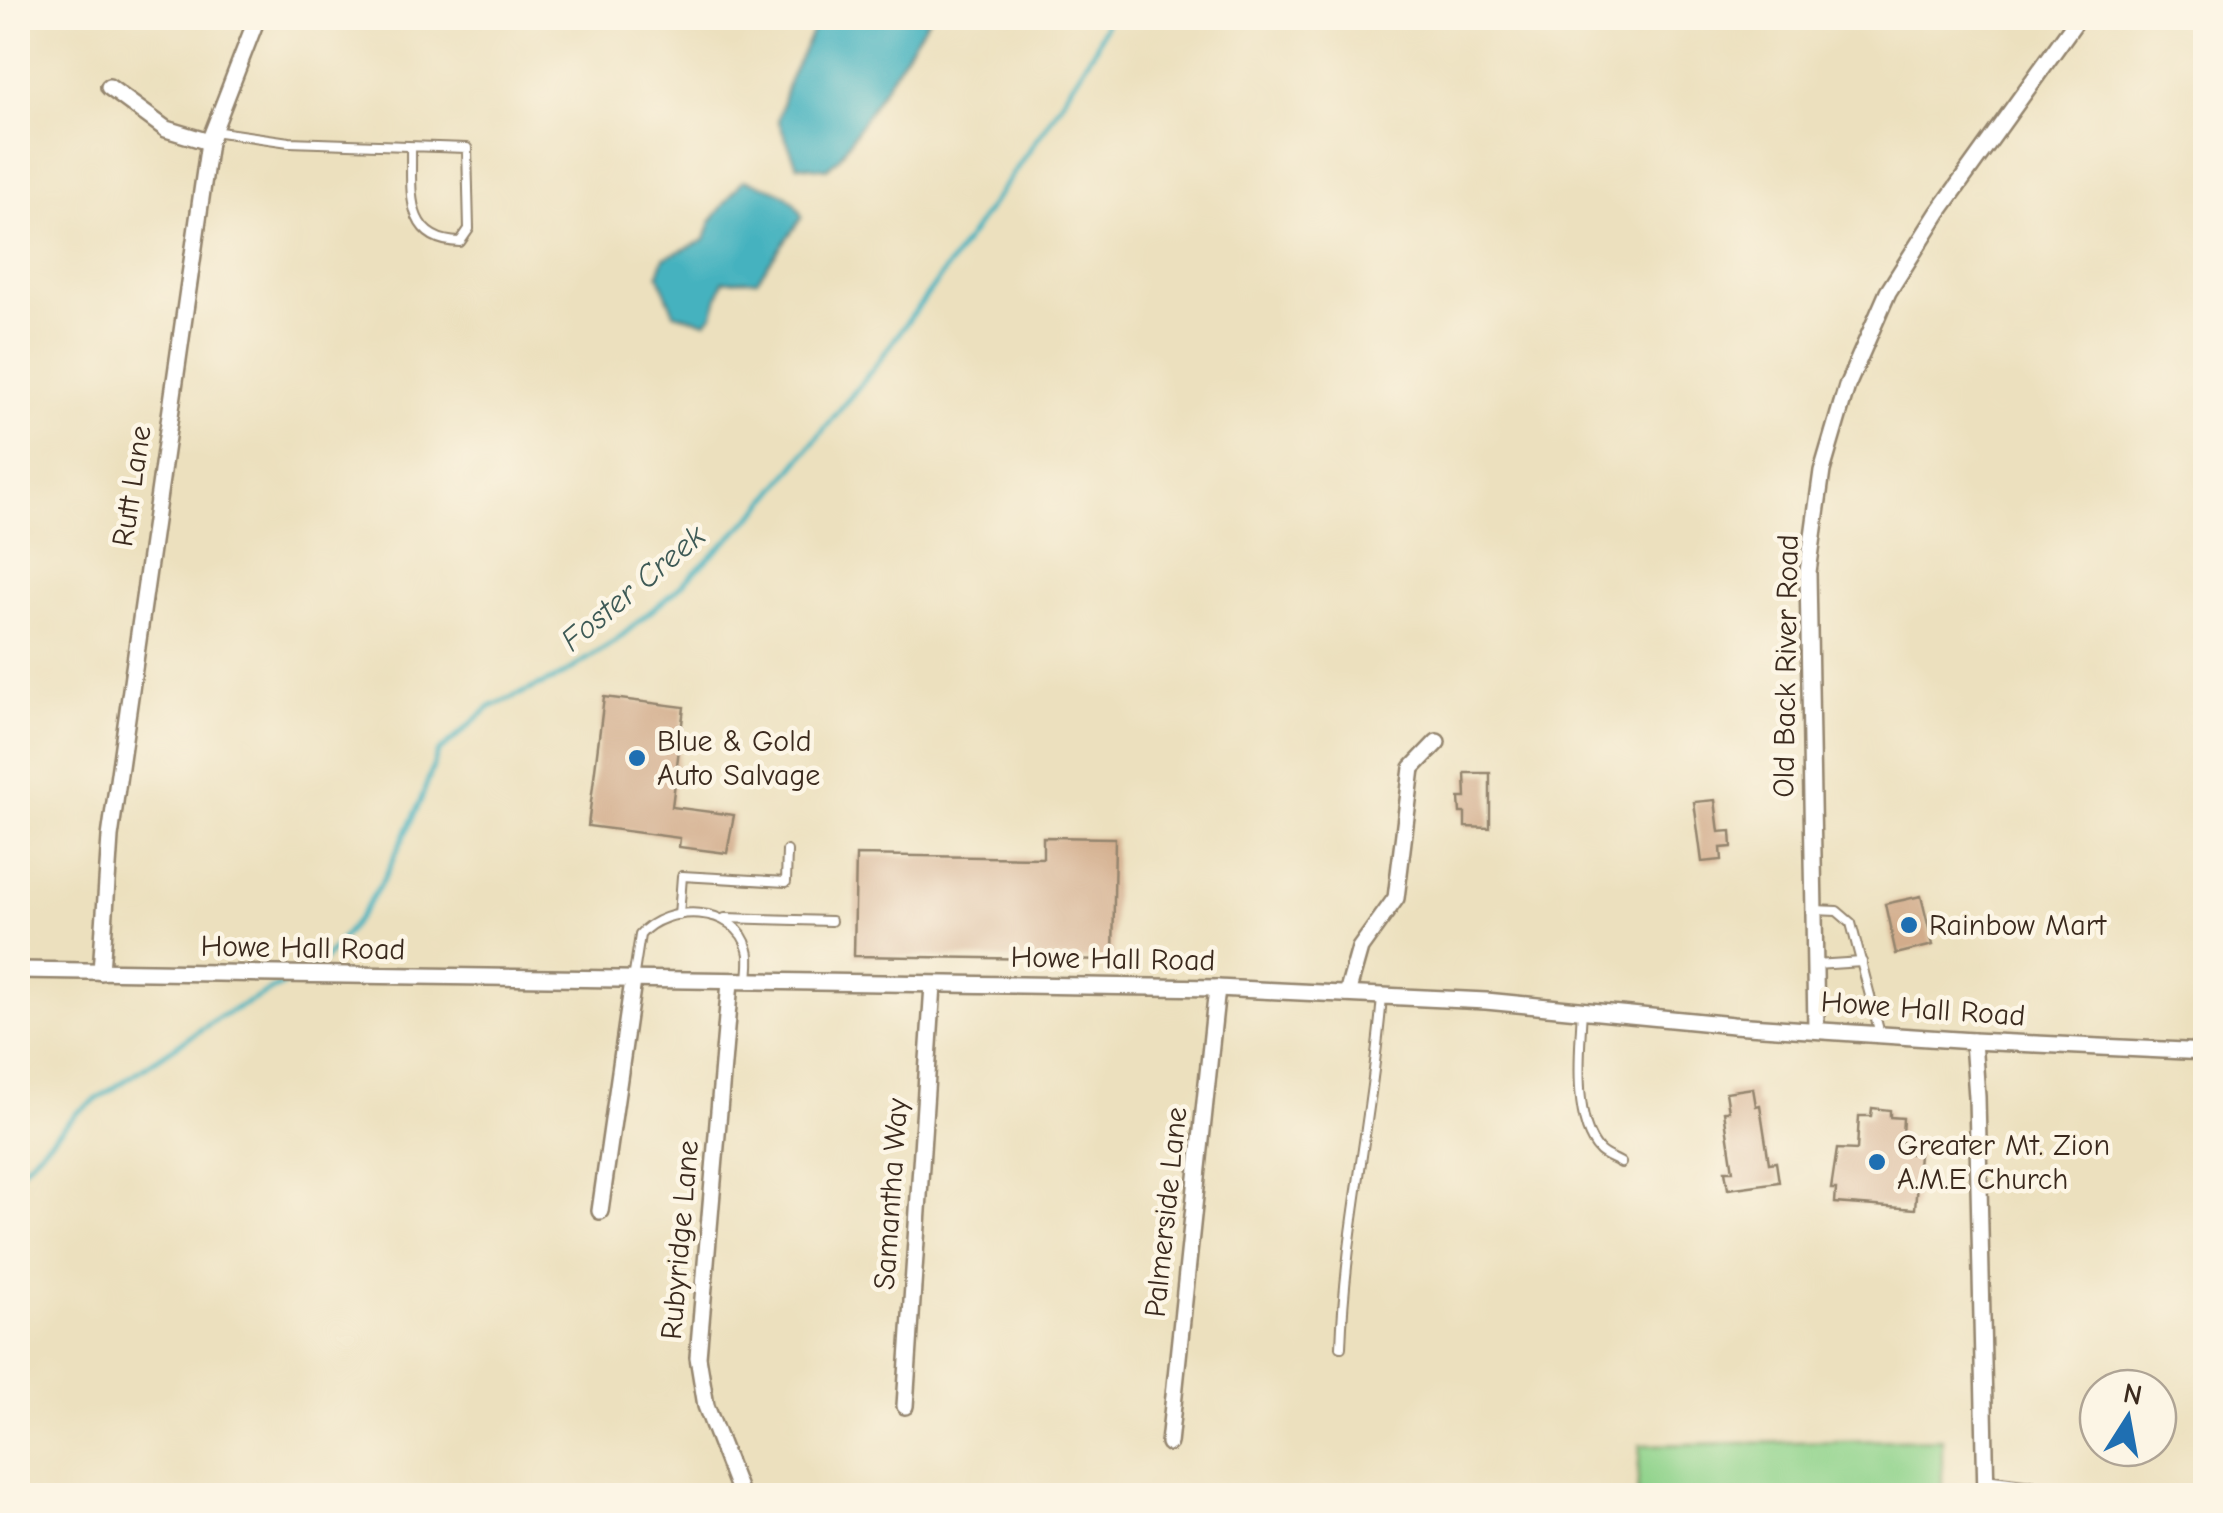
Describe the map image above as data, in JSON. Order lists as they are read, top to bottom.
{
  "streets": {
    "street": [
      "Rutt Lane",
      "Old Back River Road",
      "Howe Hall Road",
      "Samantha Way",
      "Palmerside Lane",
      "Rubyridge Lane"
    ]
  },
  "crossings": [
    ["Rutt Lane", "Howe Hall Road"],
    ["Old Back River Road", "Howe Hall Road"],
    ["Howe Hall Road", "Samantha Way"],
    ["Howe Hall Road", "Palmerside Lane"],
    ["Howe Hall Road", "Rubyridge Lane"]
  ],
  "water": ["Foster Creek"],
  "places": ["Blue & Gold Auto Salvage", "Rainbow Mart", "Greater Mt. Zion A.M.E Church"],
  "north": "top"
}
